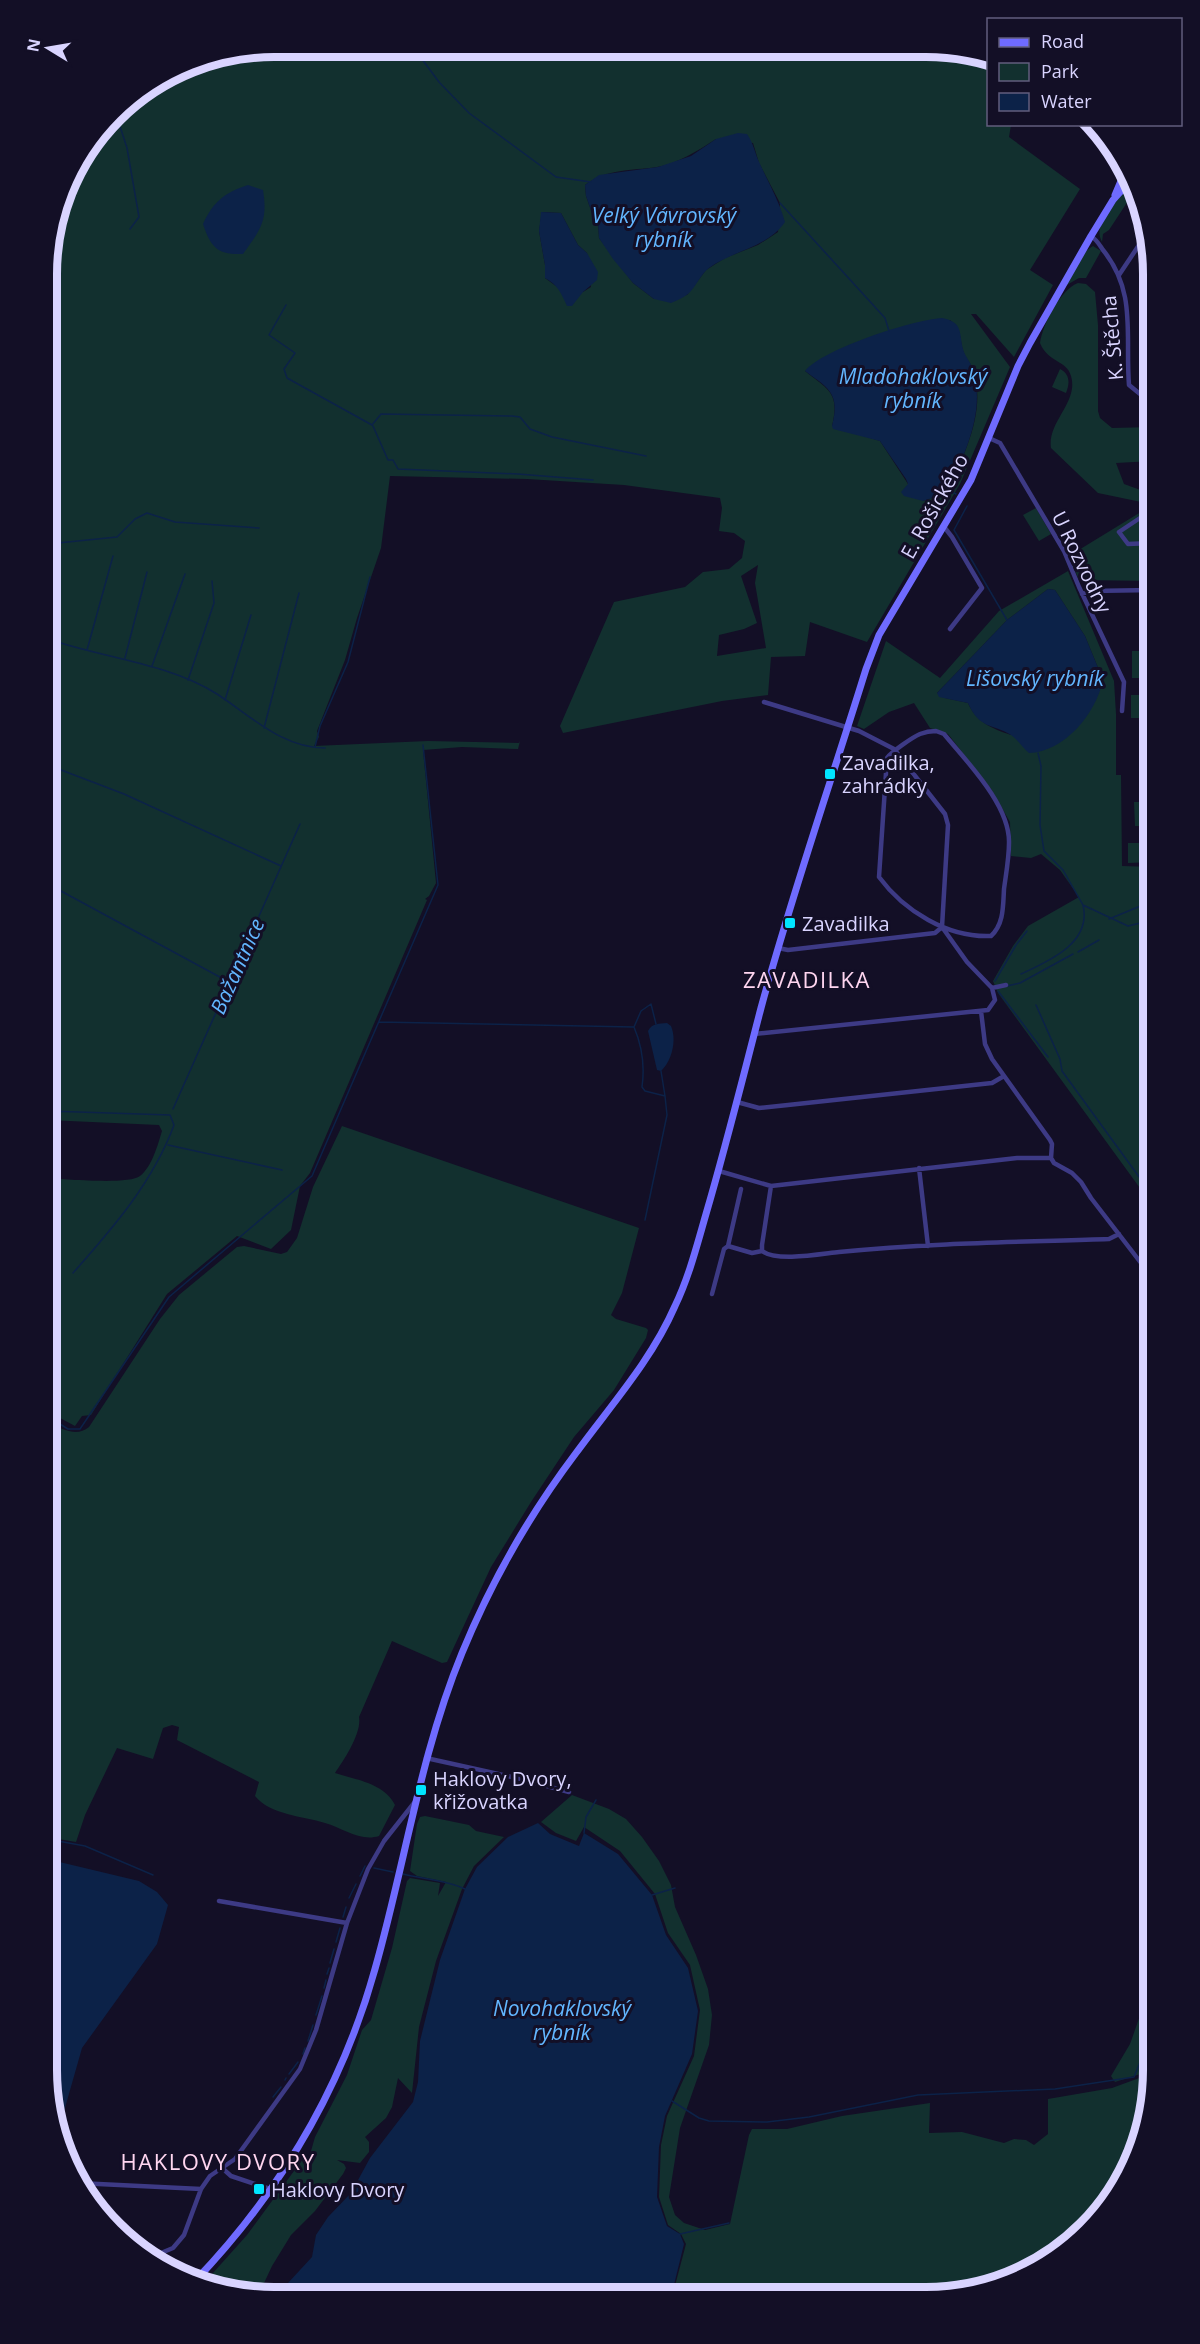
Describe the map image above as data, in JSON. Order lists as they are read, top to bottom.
{
  "streets": {
    "street": ["K. Štěcha", "E. Rošického", "U Rozvodny"]
  },
  "crossings": [
    ["K. Štěcha", "E. Rošického"],
    ["E. Rošického", "U Rozvodny"]
  ],
  "districts": ["ZAVADILKA", "HAKLOVY DVORY"],
  "water": [
    "Velký Vávrovský rybník",
    "Mladohaklovský rybník",
    "Lišovský rybník",
    "Bažantnice",
    "Novohaklovský rybník"
  ],
  "places": {
    "transit": [
      "Zavadilka, zahrádky",
      "Zavadilka",
      "Haklovy Dvory, křižovatka",
      "Haklovy Dvory"
    ]
  },
  "legend": ["Road", "Park", "Water"],
  "north": "left"
}
